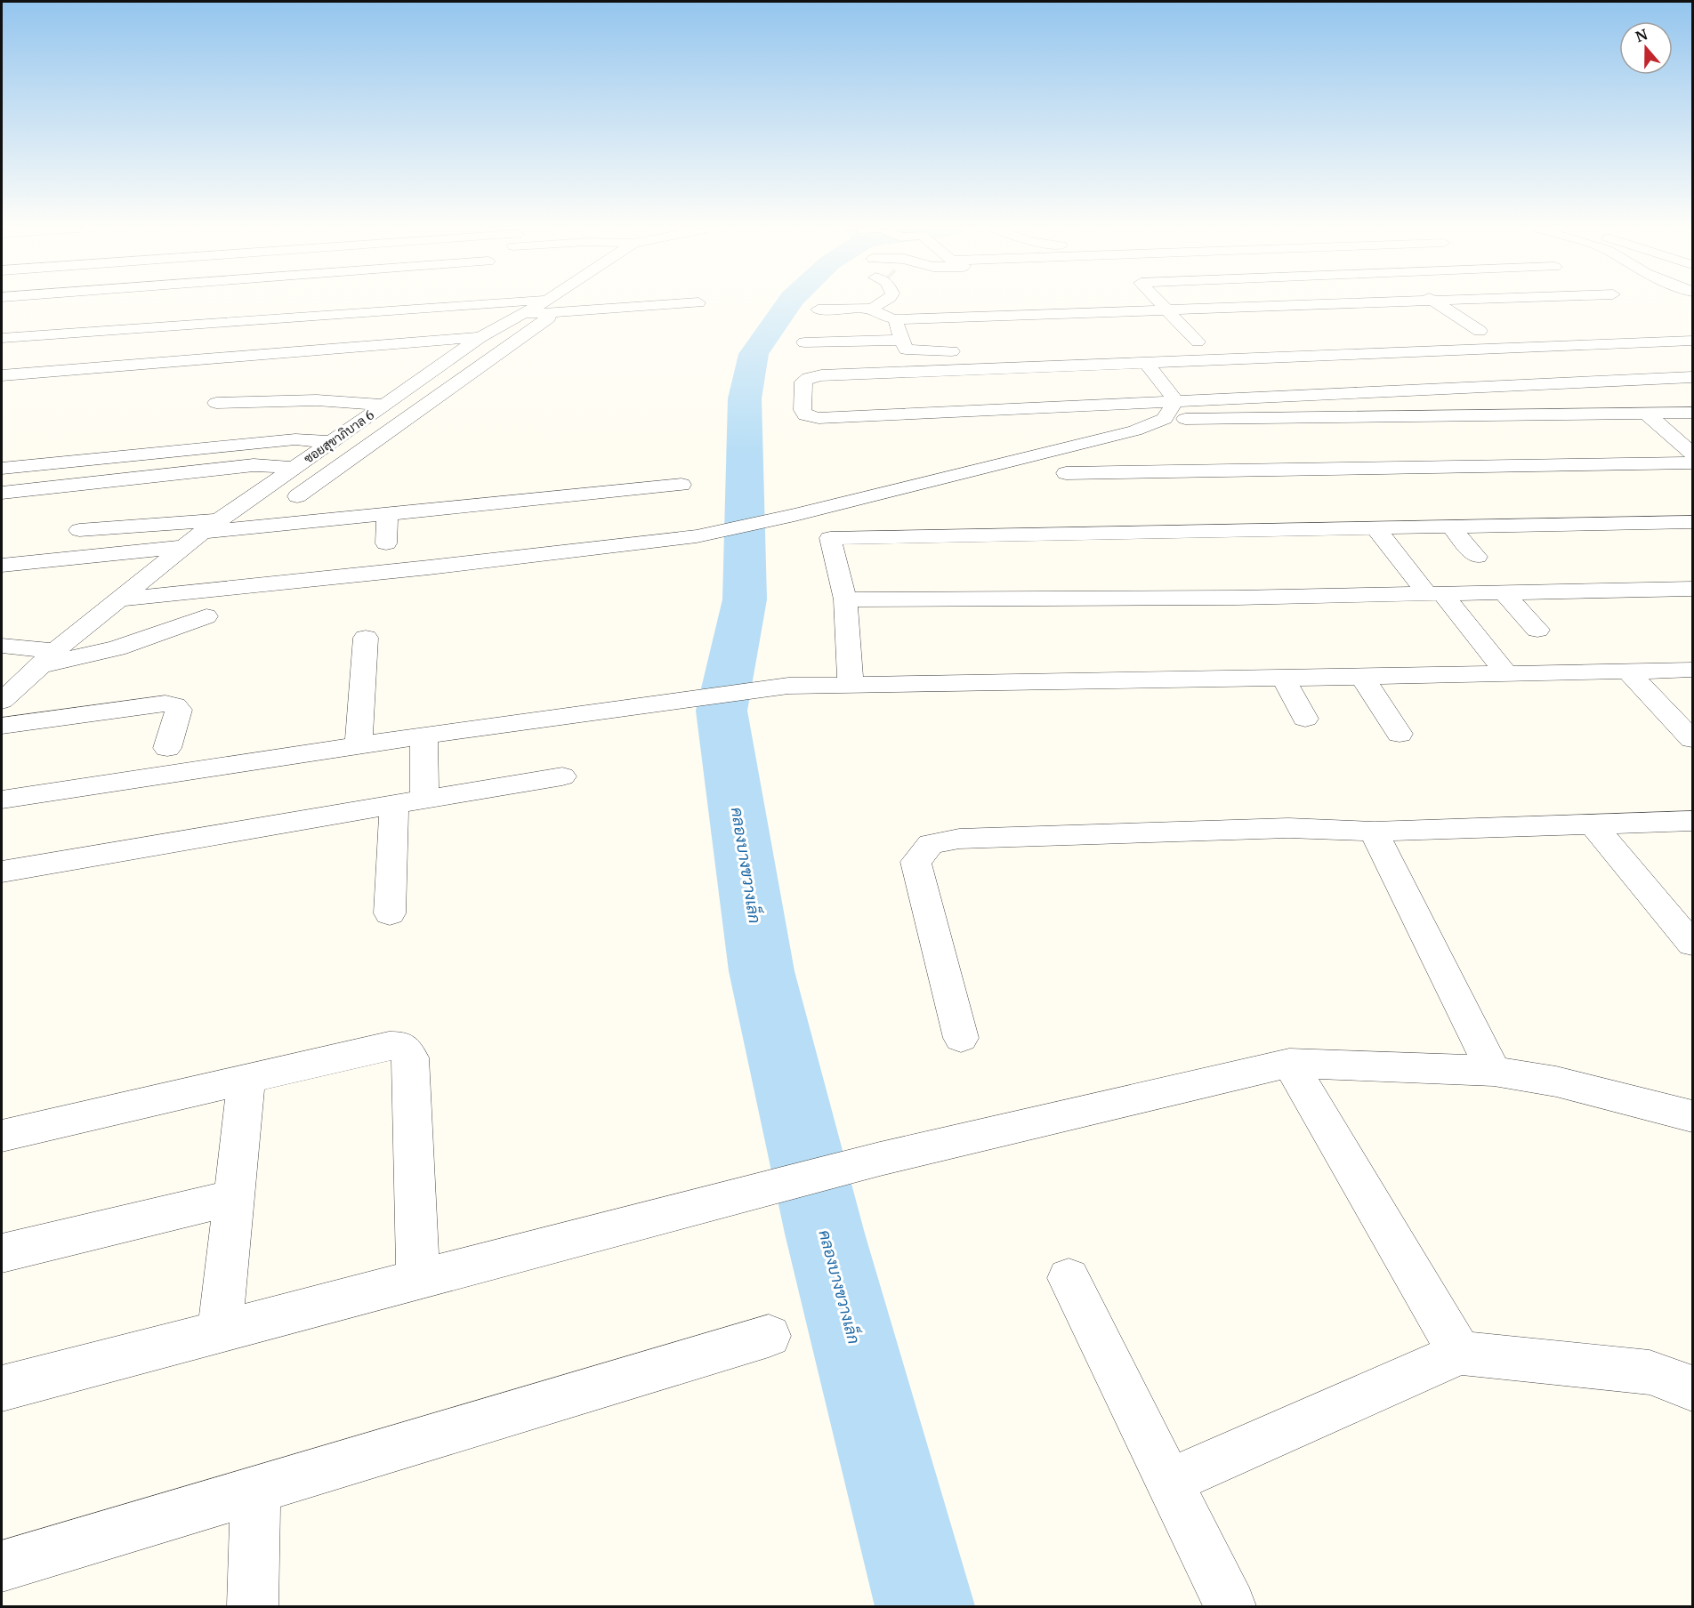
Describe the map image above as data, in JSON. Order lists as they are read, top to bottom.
{
  "streets": {
    "street": ["ซอยสุขาภิบาล 6"]
  },
  "water": ["คลองบางขวางเล็ก"],
  "north": "top"
}
